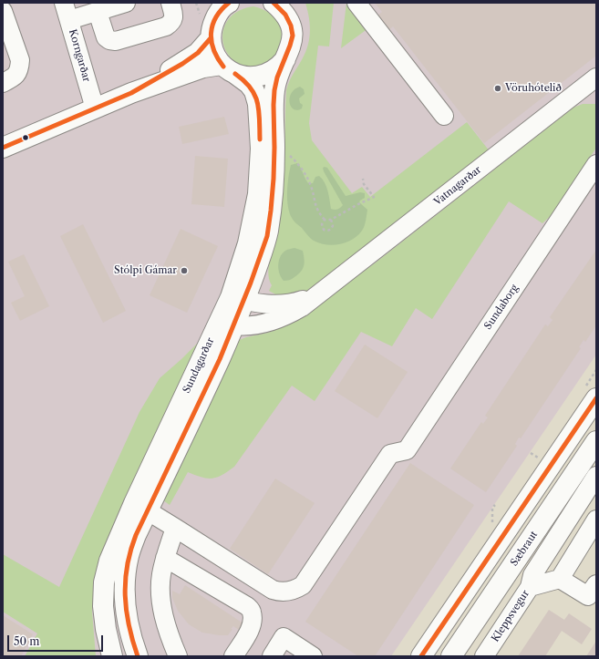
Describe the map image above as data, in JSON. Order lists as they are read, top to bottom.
{
  "streets": {
    "main road": ["Sundagarðar", "Sæbraut"],
    "street": [
      "Korngarðar",
      "Vatnagarðar",
      "Sundaborg",
      "Kleppsvegur"
    ]
  },
  "crossings": [
    ["Vatnagarðar", "Sundagarðar"]
  ],
  "places": ["Vöruhótelið", "Stólpi Gámar"],
  "scale_bar": "50 m"
}
